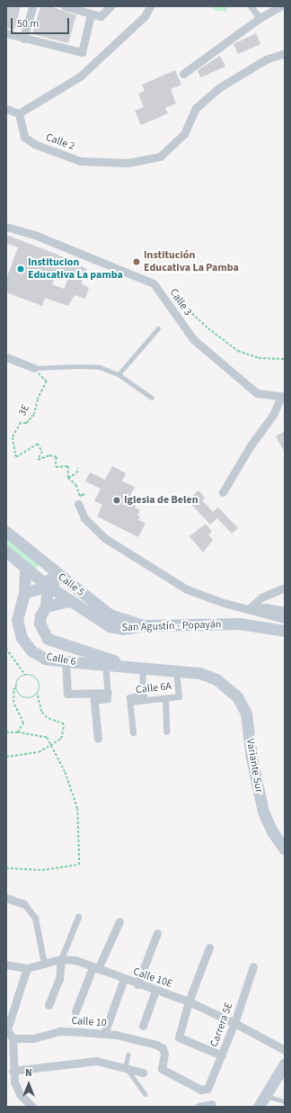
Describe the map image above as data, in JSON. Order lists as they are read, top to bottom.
{
  "streets": {
    "main road": [
      "Calle 5",
      "San Agustín - Popayán",
      "Calle 6",
      "Variante Sur"
    ],
    "street": [
      "Calle 2",
      "Calle 3",
      "Calle 6A",
      "Calle 10E",
      "Calle 10",
      "Carrera 5E"
    ],
    "path": ["3E"]
  },
  "crossings": [
    ["Calle 5", "San Agustín - Popayán"],
    ["Calle 5", "Calle 6"],
    ["San Agustín - Popayán", "Calle 6"],
    ["Calle 6", "Calle 6A"],
    ["Calle 6", "Variante Sur"],
    ["Calle 10E", "Carrera 5E"],
    ["Calle 10", "Carrera 5E"]
  ],
  "places": ["Institución Educativa La Pamba", "Institucion Educativa La pamba", "Iglesia de Belen"],
  "scale_bar": "50 m",
  "north": "top"
}
